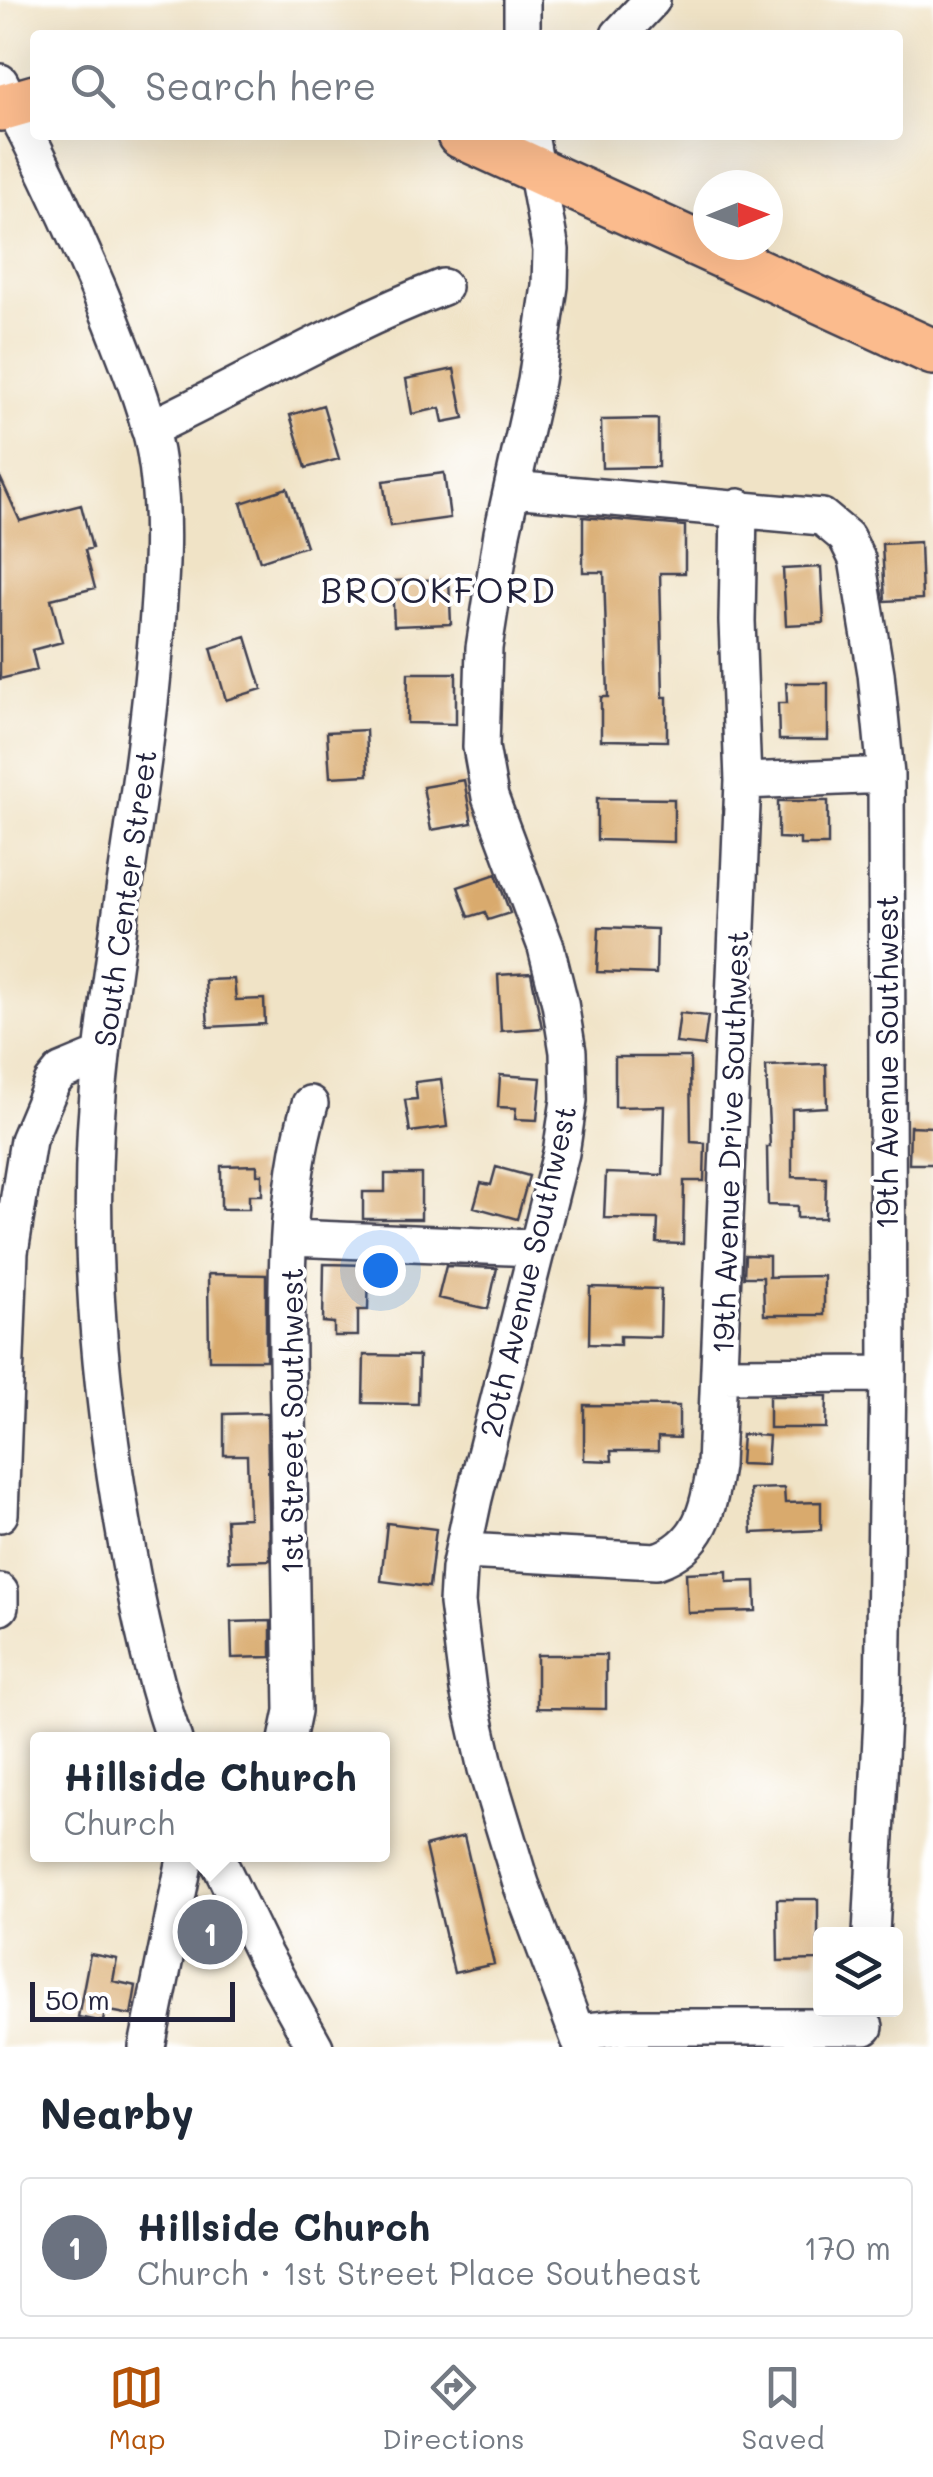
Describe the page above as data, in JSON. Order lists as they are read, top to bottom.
{
  "streets": {
    "street": [
      "South Center Street",
      "19th Avenue Southwest",
      "19th Avenue Drive Southwest",
      "20th Avenue Southwest",
      "1st Street Southwest"
    ]
  },
  "crossings": [
    ["19th Avenue Southwest", "19th Avenue Drive Southwest"],
    ["19th Avenue Southwest", "20th Avenue Southwest"],
    ["19th Avenue Drive Southwest", "20th Avenue Southwest"]
  ],
  "districts": ["BROOKFORD"],
  "scale_bar": "50 m",
  "north": "right",
  "page": {
    "search": "Search here",
    "popup": ["Hillside Church", "Church"],
    "pins": "1",
    "scale": "50 m",
    "heading": "Nearby",
    "list": [
      {
        "mark": "1",
        "name": "Hillside Church",
        "note": "Church · 1st Street Place Southeast",
        "value": "170 m"
      }
    ],
    "nav": ["Map", "Directions", "Saved"]
  }
}
